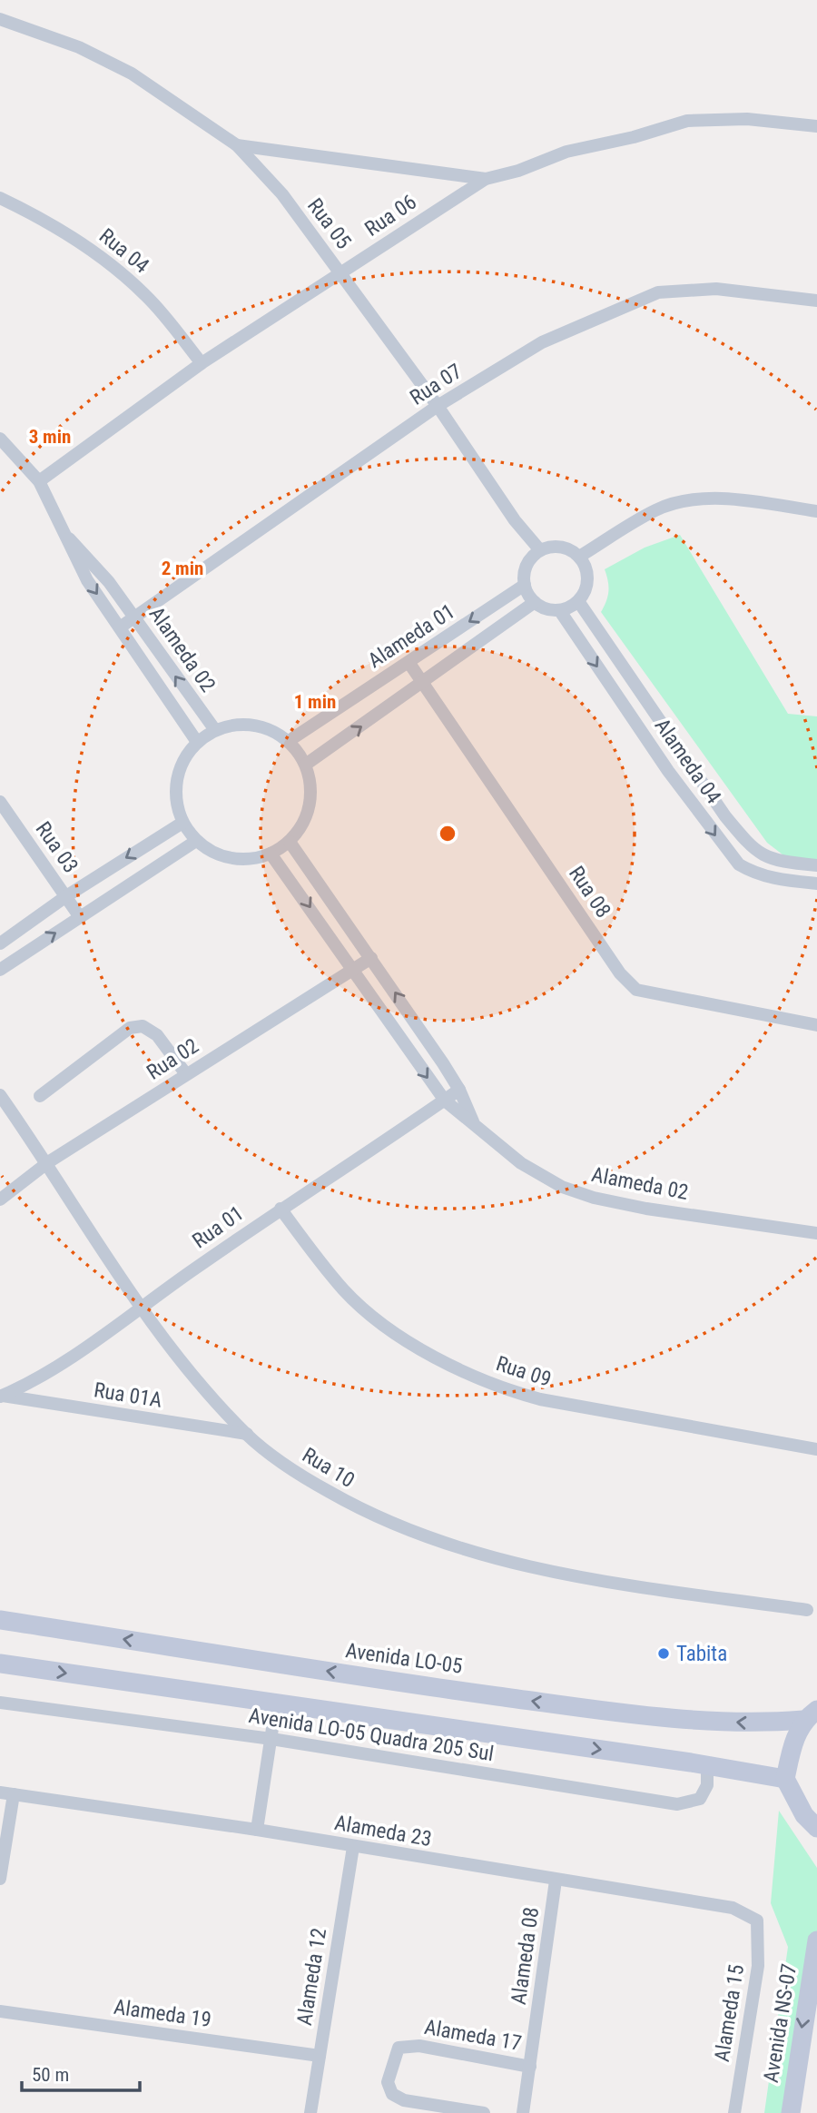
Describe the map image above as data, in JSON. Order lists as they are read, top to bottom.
{
  "streets": {
    "main road": ["Avenida LO-05", "Avenida NS-07"],
    "street": [
      "Rua 06",
      "Rua 05",
      "Rua 04",
      "Rua 07",
      "Alameda 01",
      "Alameda 02",
      "Alameda 04",
      "Rua 03",
      "Rua 08",
      "Rua 02",
      "Rua 01",
      "Rua 09",
      "Rua 01A",
      "Rua 10",
      "Avenida LO-05 Quadra 205 Sul",
      "Alameda 23",
      "Alameda 08",
      "Alameda 12",
      "Alameda 19",
      "Alameda 15",
      "Alameda 17"
    ]
  },
  "crossings": [
    ["Rua 06", "Rua 05"],
    ["Rua 06", "Rua 04"],
    ["Rua 06", "Alameda 02"],
    ["Rua 05", "Rua 07"],
    ["Rua 05", "Alameda 01"],
    ["Rua 05", "Alameda 04"],
    ["Rua 07", "Alameda 02"],
    ["Alameda 01", "Alameda 02"],
    ["Alameda 01", "Alameda 04"],
    ["Alameda 01", "Rua 08"],
    ["Alameda 02", "Rua 02"],
    ["Alameda 02", "Rua 01"],
    ["Rua 02", "Rua 10"],
    ["Rua 01", "Rua 09"],
    ["Rua 01", "Rua 01A"],
    ["Rua 01", "Rua 10"],
    ["Rua 01A", "Rua 10"],
    ["Alameda 23", "Alameda 08"],
    ["Alameda 23", "Alameda 12"],
    ["Alameda 23", "Alameda 15"],
    ["Alameda 08", "Alameda 17"],
    ["Alameda 12", "Alameda 19"]
  ],
  "one_way": ["Avenida NS-07"],
  "places": ["Tabita"],
  "scale_bar": "50 m",
  "rings": ["3 min", "2 min", "1 min"]
}
